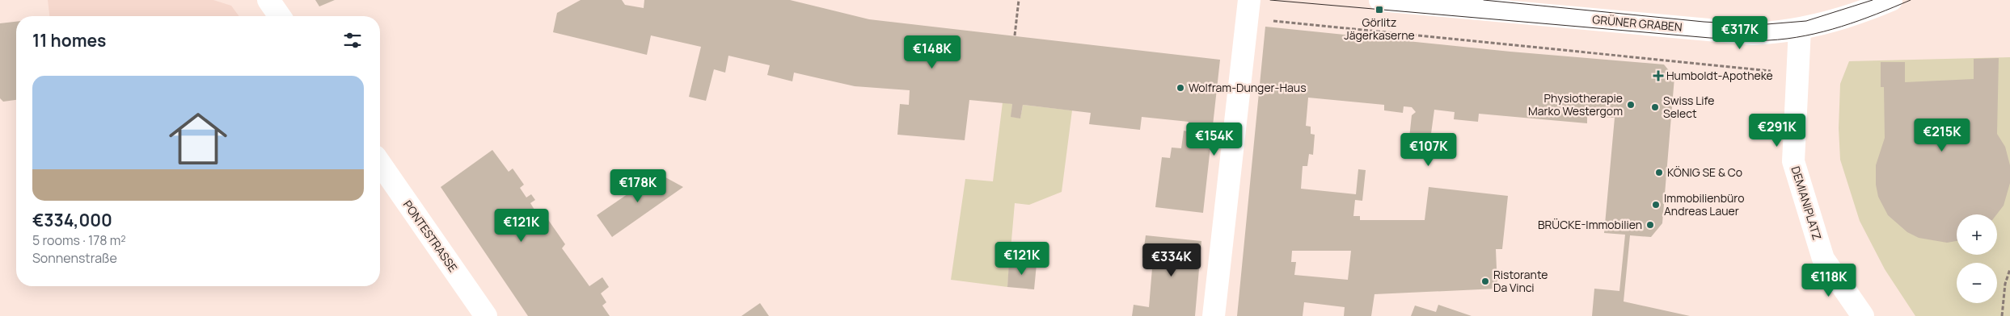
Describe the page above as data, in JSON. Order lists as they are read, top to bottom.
{
  "streets": {
    "street": ["GRÜNER GRABEN", "DEMIANIPLATZ", "PONTESTRASSE"]
  },
  "crossings": [
    ["GRÜNER GRABEN", "DEMIANIPLATZ"]
  ],
  "places": {
    "transit": ["Görlitz Jägerkaserne"],
    "health": ["Humboldt-Apotheke"],
    "other": [
      "Wolfram-Dunger-Haus",
      "Physiotherapie Marko Westergom",
      "Swiss Life Select",
      "KÖNIG SE & Co",
      "Immobilienbüro Andreas Lauer",
      "BRÜCKE-Immobilien",
      "Ristorante Da Vinci"
    ]
  },
  "page": {
    "price": [
      "€317K",
      "€148K",
      "€291K",
      "€215K",
      "€154K",
      "€107K",
      "€178K",
      "€121K",
      "€121K",
      "€334K",
      "€118K"
    ],
    "heading": "11 homes",
    "list": [
      {
        "name": "€334,000",
        "note": "5 rooms · 178 m² · Sonnenstraße"
      }
    ],
    "map_buttons": ["+", "−"]
  }
}
